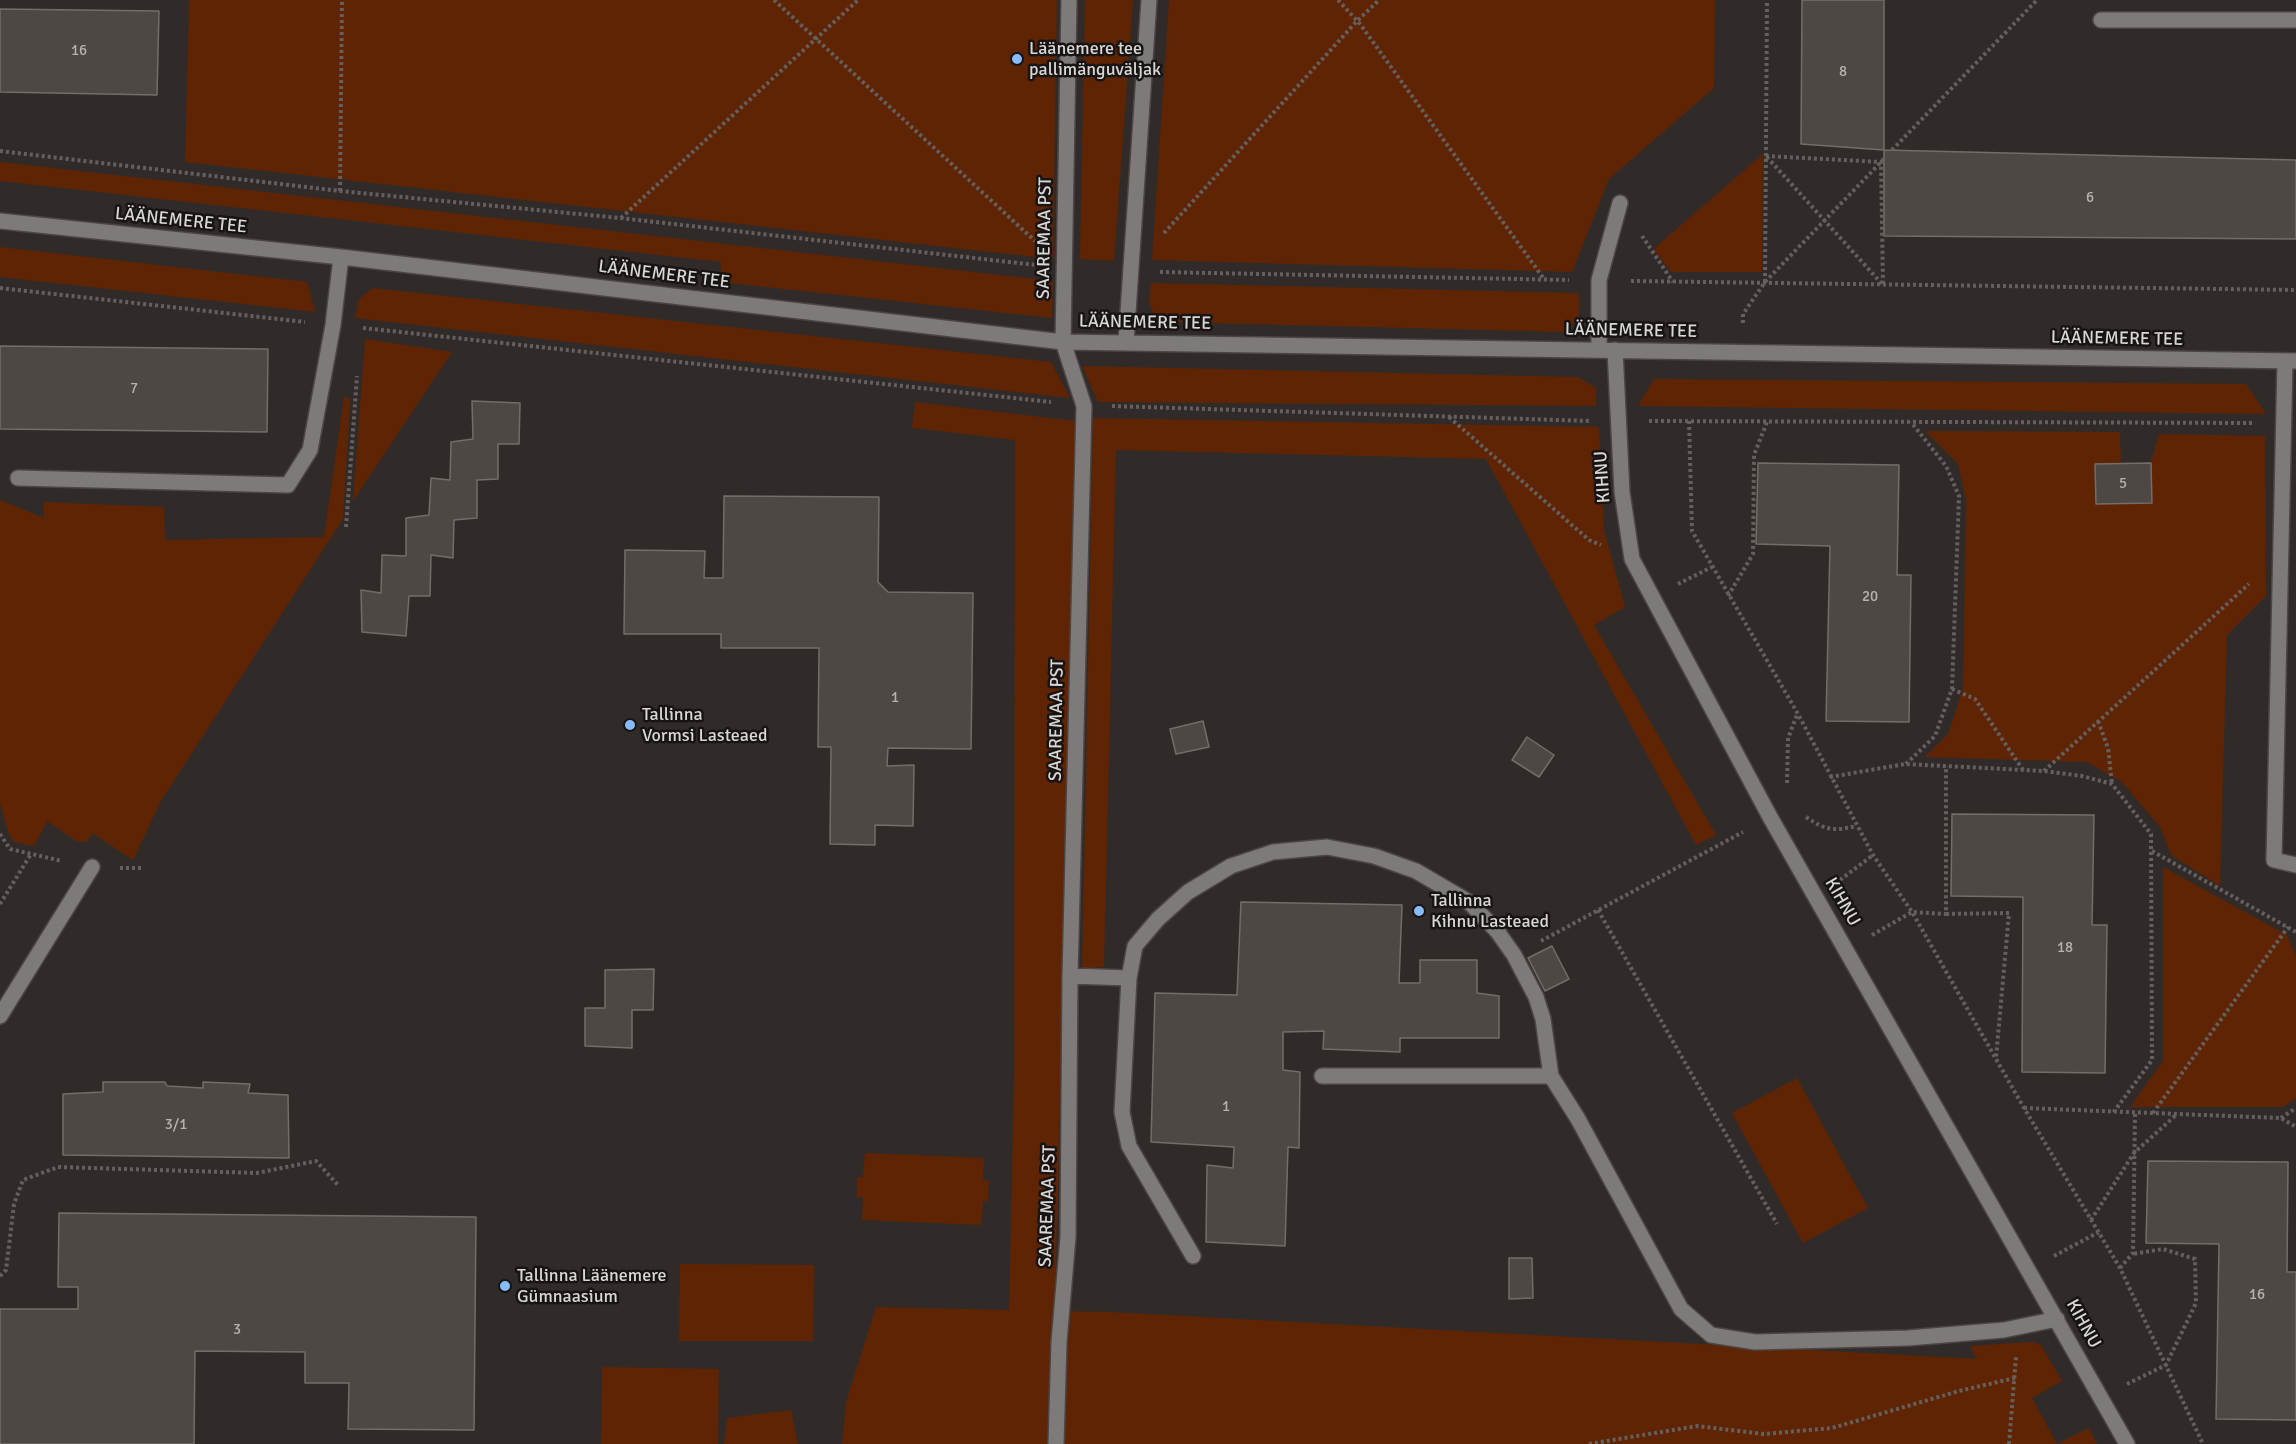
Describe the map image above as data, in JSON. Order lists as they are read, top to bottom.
{
  "streets": {
    "street": ["LÄÄNEMERE TEE", "SAAREMAA PST", "KIHNU"]
  },
  "crossings": [
    ["LÄÄNEMERE TEE", "SAAREMAA PST"],
    ["LÄÄNEMERE TEE", "KIHNU"]
  ],
  "places": [
    "Läänemere tee pallimänguväljak",
    "Tallinna Vormsi Lasteaed",
    "Tallinna Kihnu Lasteaed",
    "Tallinna Läänemere Gümnaasium"
  ],
  "house_numbers": [
    "16",
    "8",
    "6",
    "7",
    "5",
    "20",
    "1",
    "18",
    "1",
    "3/1",
    "16",
    "3"
  ]
}
